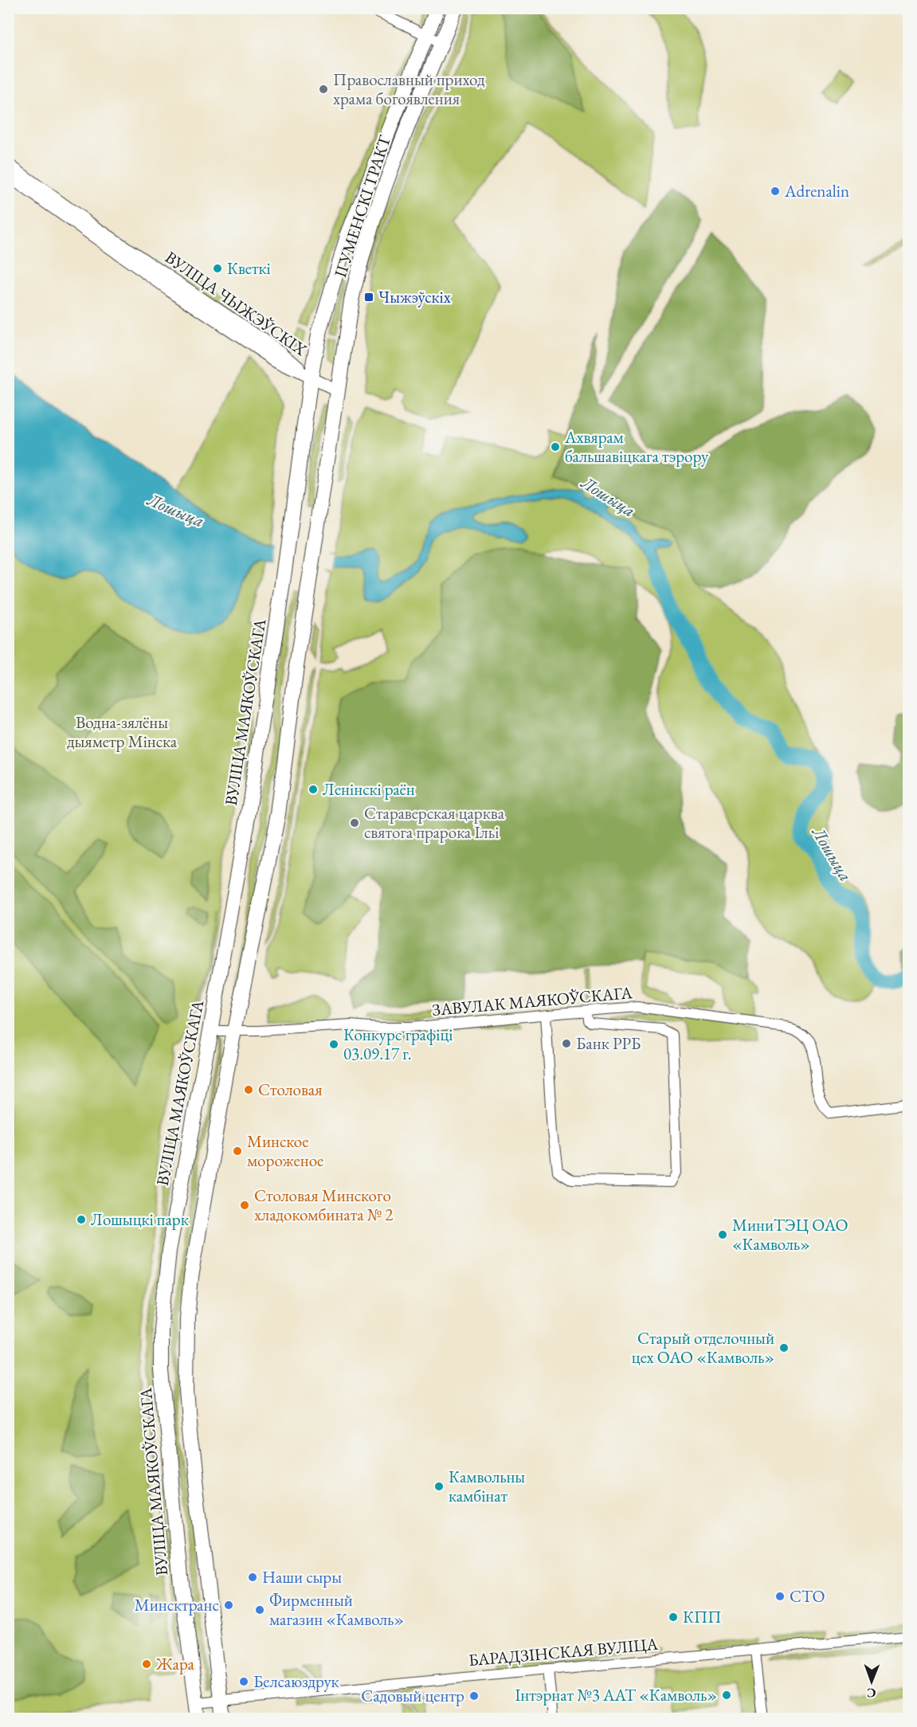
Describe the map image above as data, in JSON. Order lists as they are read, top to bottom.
{
  "streets": {
    "main road": ["ІГУМЕНСКІ ТРАКТ", "ВУЛІЦА МАЯКОЎСКАГА"],
    "street": ["ВУЛІЦА ЧЫЖЭЎСКІХ", "ЗАВУЛАК МАЯКОЎСКАГА", "БАРАДЗІНСКАЯ ВУЛІЦА"]
  },
  "crossings": [
    ["ІГУМЕНСКІ ТРАКТ", "ВУЛІЦА ЧЫЖЭЎСКІХ"],
    ["ІГУМЕНСКІ ТРАКТ", "ВУЛІЦА МАЯКОЎСКАГА"],
    ["ІГУМЕНСКІ ТРАКТ", "ЗАВУЛАК МАЯКОЎСКАГА"],
    ["ВУЛІЦА МАЯКОЎСКАГА", "ЗАВУЛАК МАЯКОЎСКАГА"],
    ["ВУЛІЦА МАЯКОЎСКАГА", "БАРАДЗІНСКАЯ ВУЛІЦА"]
  ],
  "water": ["Лошыца"],
  "parks": ["Водна-зялёны дыяметр Мінска"],
  "places": {
    "other": [
      "Православный приход храма богоявления",
      "Adrenalin",
      "Кветкі",
      "Ахвярам бальшавіцкага тэрору",
      "Ленінскі раён",
      "Стараверская царква святога прарока Ільі",
      "Банк РРБ",
      "Конкурс графіці 03.09.17 г.",
      "Столовая",
      "Минское мороженое",
      "Столовая Минского хладокомбината № 2",
      "Лошыцкі парк",
      "МиниТЭЦ ОАО «Камволь»",
      "Старый отделочный цех ОАО «Камволь»",
      "Камвольны камбінат",
      "Наши сыры",
      "СТО",
      "Минсктранс",
      "Фирменный магазин «Камволь»",
      "КПП",
      "Жара",
      "Белсаюздрук",
      "Інтэрнат №3 ААТ «Камволь»",
      "Садовый центр"
    ],
    "transit": ["Чыжэўскіх"]
  },
  "north": "bottom"
}
